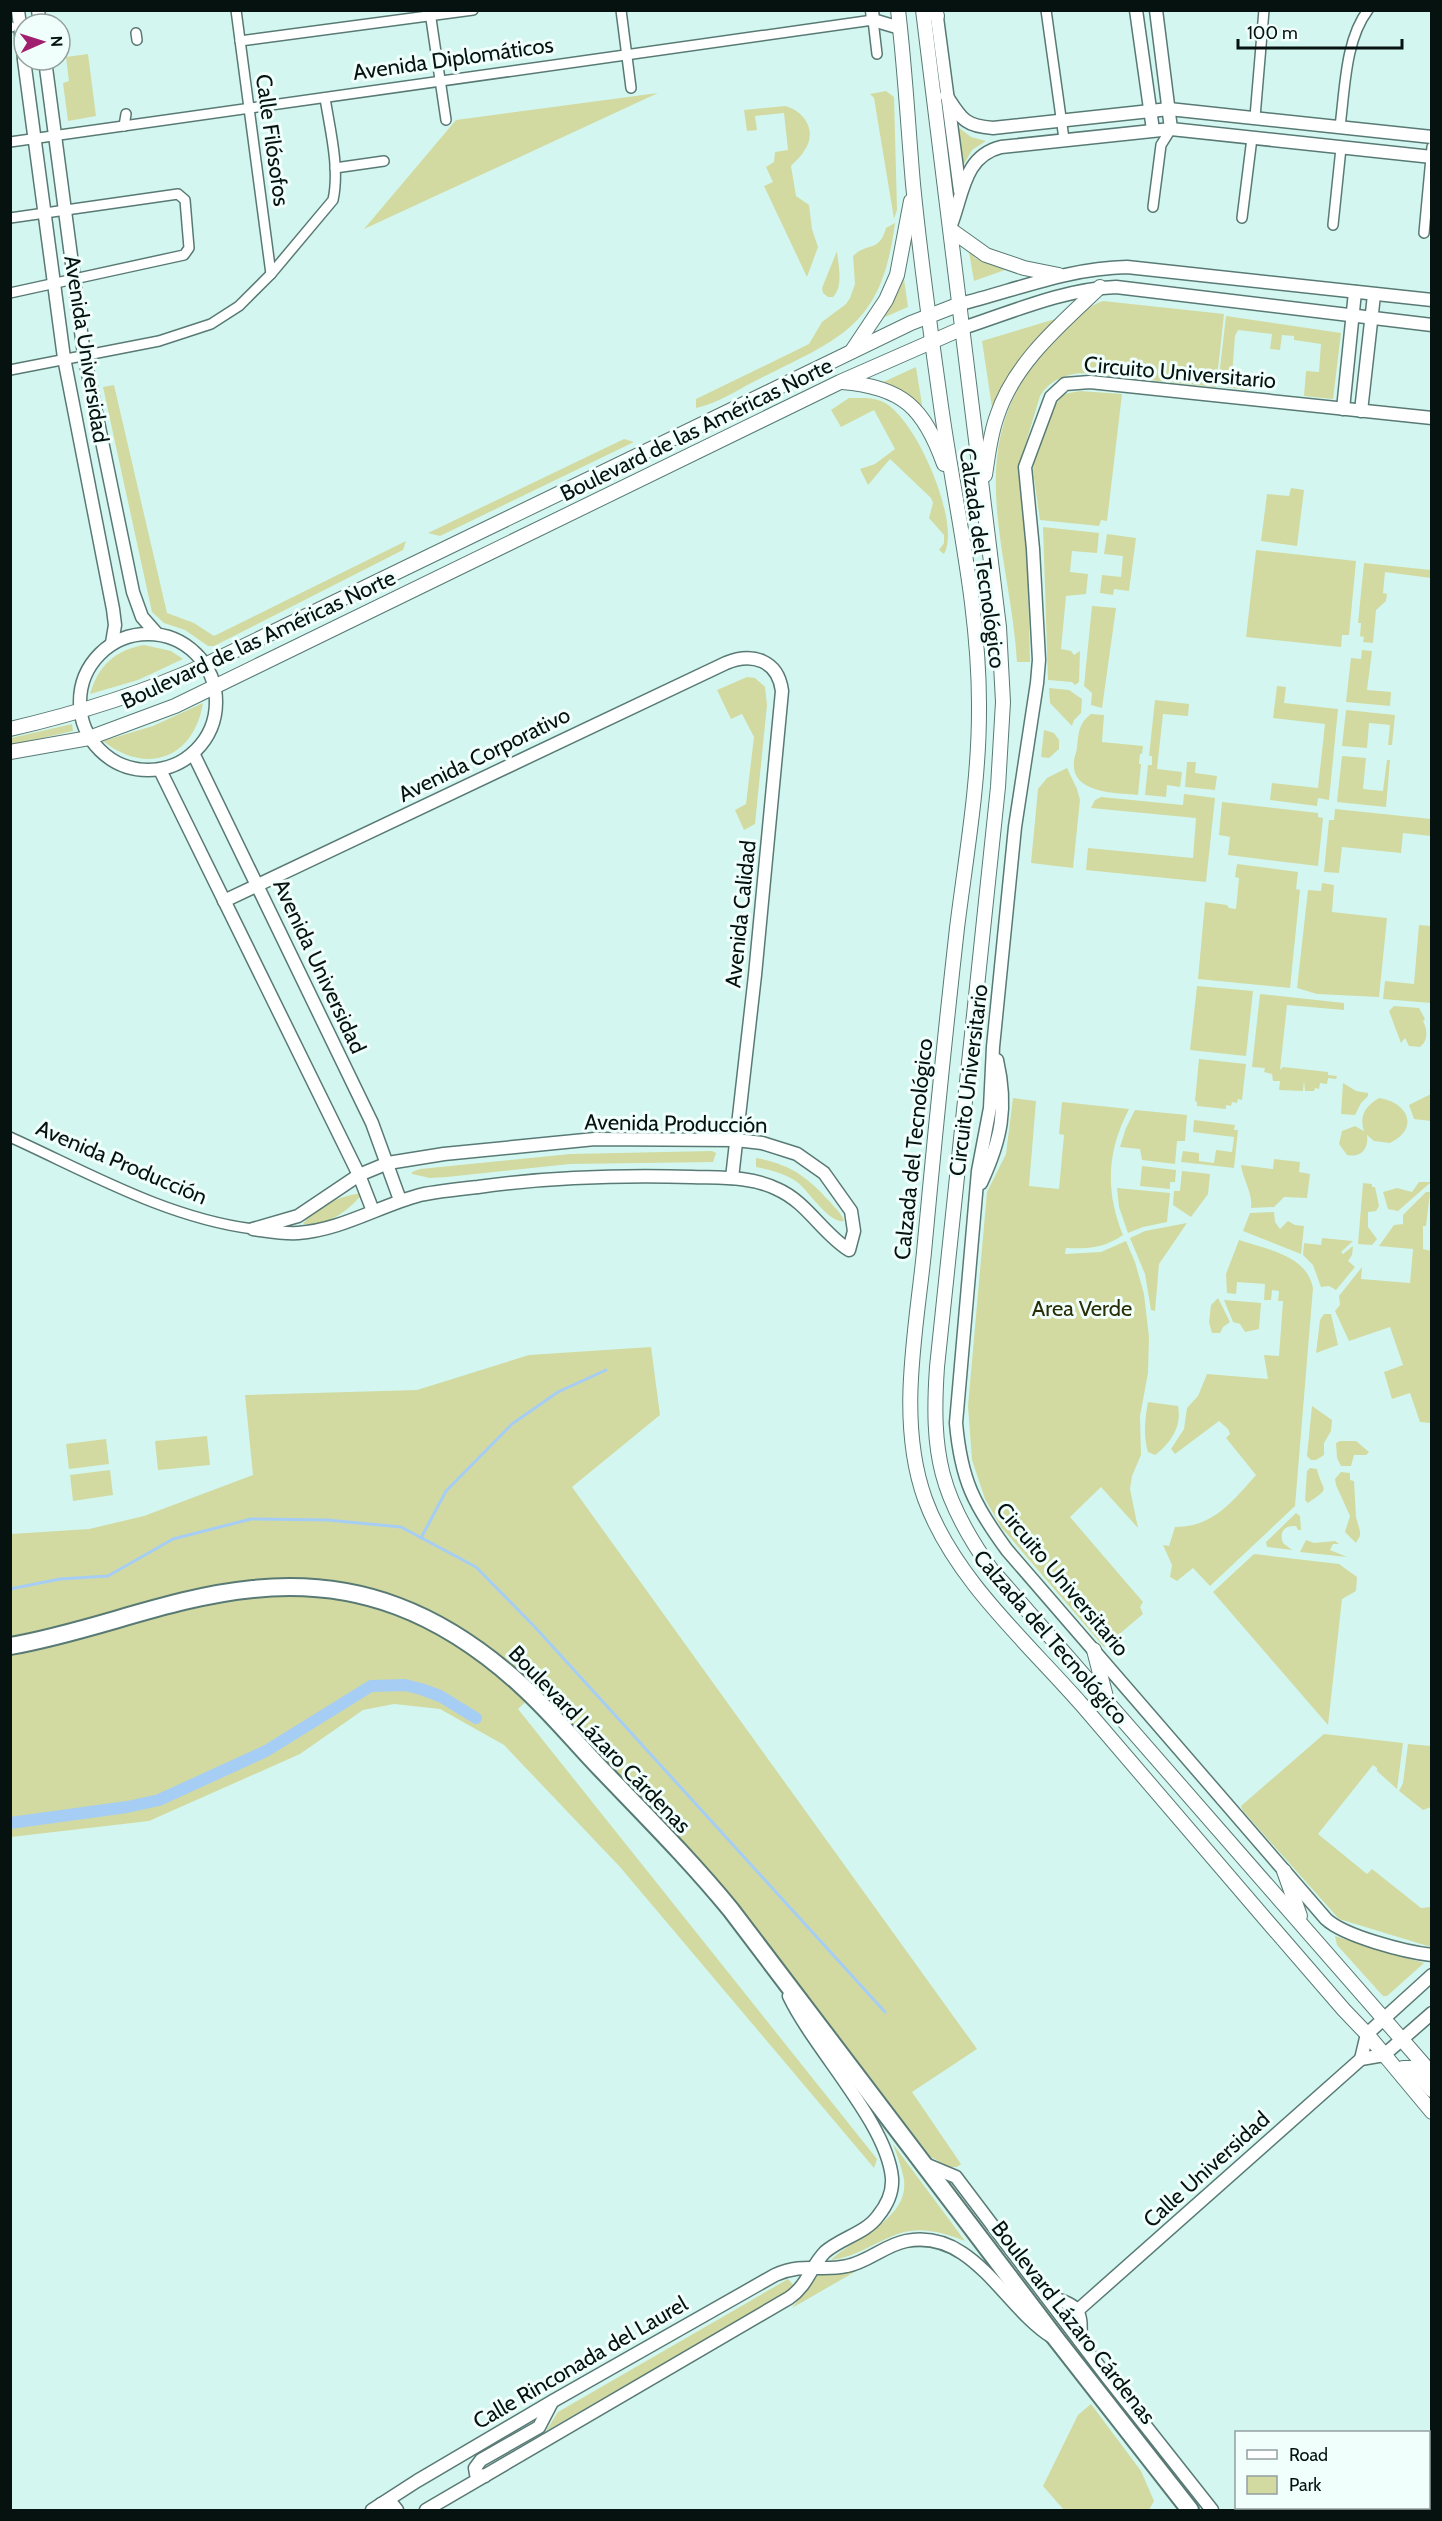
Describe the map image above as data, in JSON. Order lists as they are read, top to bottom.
{
  "streets": {
    "highway": ["Boulevard Lázaro Cárdenas"],
    "main road": ["Boulevard de las Américas Norte", "Calzada del Tecnológico"],
    "street": [
      "Avenida Diplomáticos",
      "Calle Filósofos",
      "Avenida Universidad",
      "Circuito Universitario",
      "Avenida Corporativo",
      "Avenida Calidad",
      "Avenida Producción",
      "Calle Universidad",
      "Calle Rinconada del Laurel"
    ]
  },
  "crossings": [
    ["Avenida Diplomáticos", "Calle Filósofos"],
    ["Avenida Diplomáticos", "Avenida Universidad"],
    ["Avenida Diplomáticos", "Calzada del Tecnológico"],
    ["Avenida Universidad", "Avenida Corporativo"],
    ["Avenida Universidad", "Avenida Producción"],
    ["Boulevard de las Américas Norte", "Calzada del Tecnológico"],
    ["Avenida Corporativo", "Avenida Calidad"],
    ["Avenida Calidad", "Avenida Producción"],
    ["Boulevard Lázaro Cárdenas", "Calle Rinconada del Laurel"]
  ],
  "parks": ["Area Verde"],
  "legend": ["Road", "Park"],
  "scale_bar": "100 m",
  "north": "right"
}
